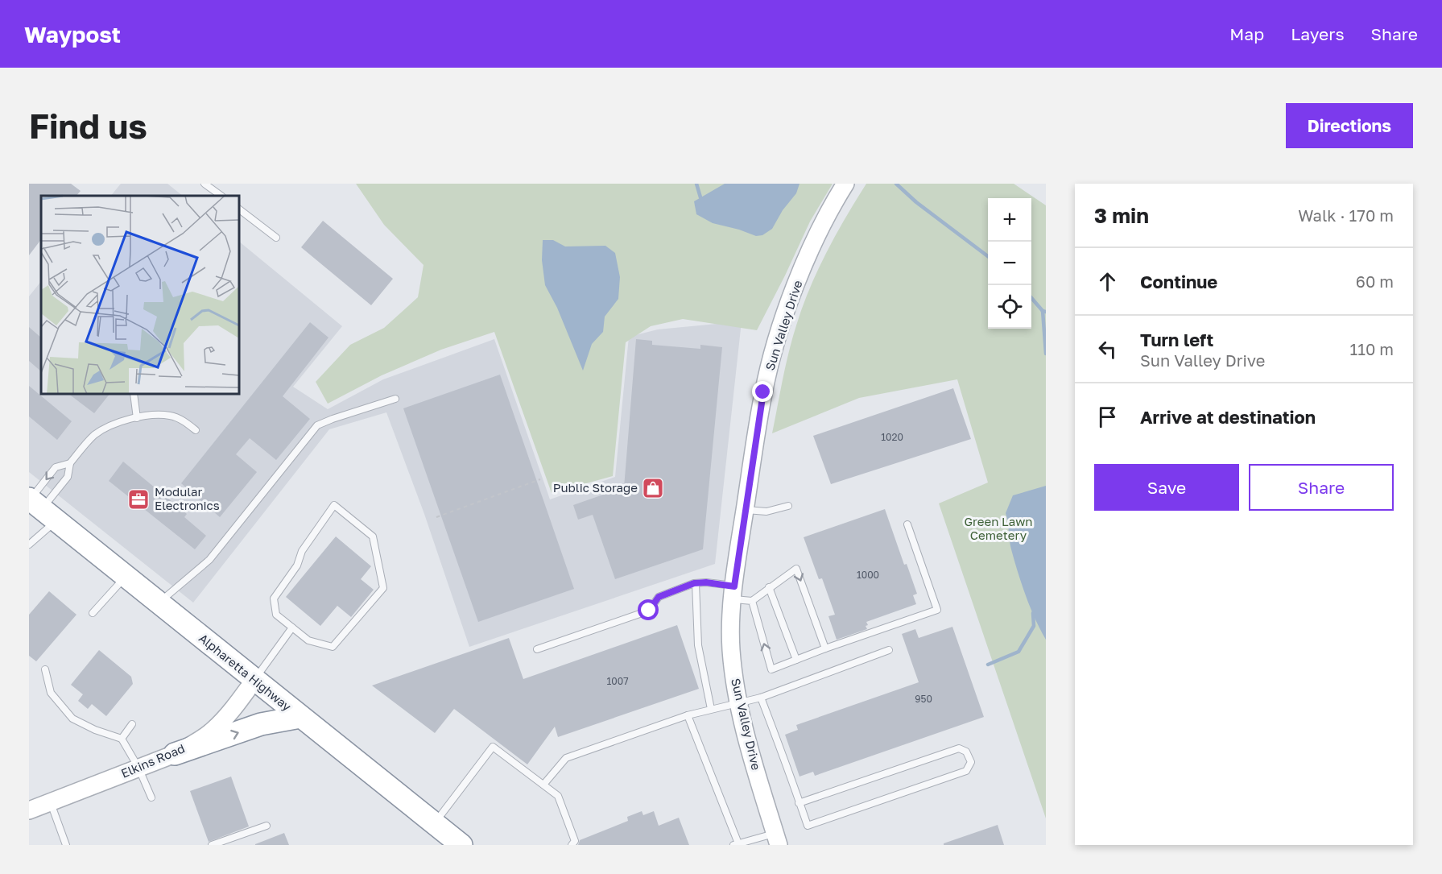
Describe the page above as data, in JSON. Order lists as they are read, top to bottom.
{
  "streets": {
    "highway": ["Alpharetta Highway"],
    "street": ["Sun Valley Drive", "Elkins Road"]
  },
  "crossings": [
    ["Alpharetta Highway", "Elkins Road"]
  ],
  "parks": ["Green Lawn Cemetery"],
  "places": {
    "shop": ["Public Storage"],
    "office": ["Modular Electronics"]
  },
  "house_numbers": [
    "1020",
    "1000",
    "1007",
    "950"
  ],
  "page": {
    "header": "Waypost",
    "nav": ["Map", "Layers", "Share"],
    "buttons": [
      "Directions",
      ["Save", "Share"]
    ],
    "title": "Find us",
    "heading": ["3 min", "Walk · 170 m"],
    "map_buttons": ["+", "−"],
    "list": [
      ["Continue", "60 m"],
      ["Turn left", "Sun Valley Drive", "110 m"],
      "Arrive at destination"
    ]
  }
}
